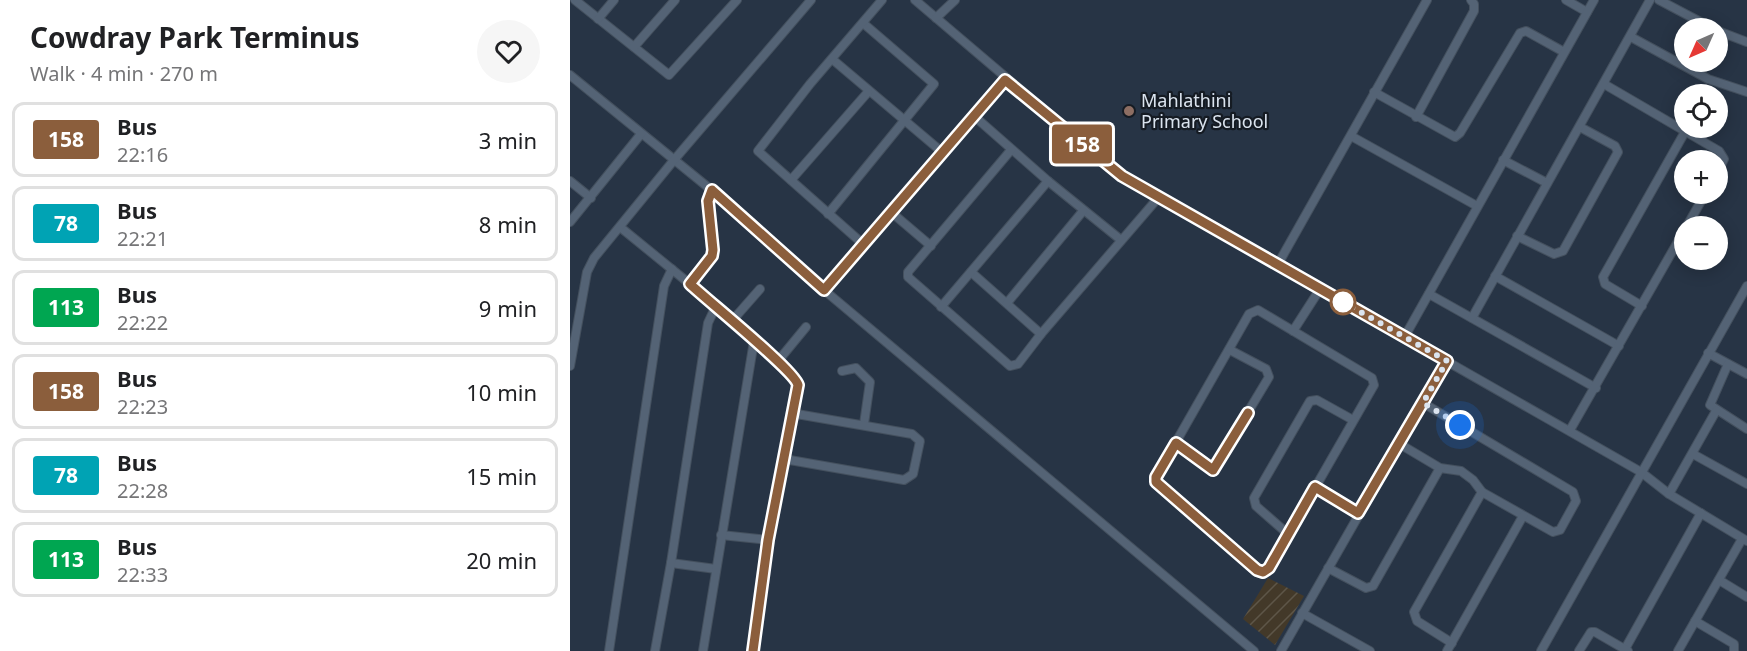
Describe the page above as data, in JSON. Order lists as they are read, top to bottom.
{
  "places": ["Mahlathini Primary School"],
  "lines": ["bus line 158"],
  "north": "bottom left",
  "page": {
    "heading": ["Cowdray Park Terminus", "Walk · 4 min · 270 m"],
    "on_map": "158",
    "map_buttons": ["+", "−"],
    "list": [
      {
        "mark": "158",
        "name": "Bus",
        "note": "22:16",
        "value": "3 min"
      },
      {
        "mark": "78",
        "name": "Bus",
        "note": "22:21",
        "value": "8 min"
      },
      {
        "mark": "113",
        "name": "Bus",
        "note": "22:22",
        "value": "9 min"
      },
      {
        "mark": "158",
        "name": "Bus",
        "note": "22:23",
        "value": "10 min"
      },
      {
        "mark": "78",
        "name": "Bus",
        "note": "22:28",
        "value": "15 min"
      },
      {
        "mark": "113",
        "name": "Bus",
        "note": "22:33",
        "value": "20 min"
      }
    ]
  }
}
